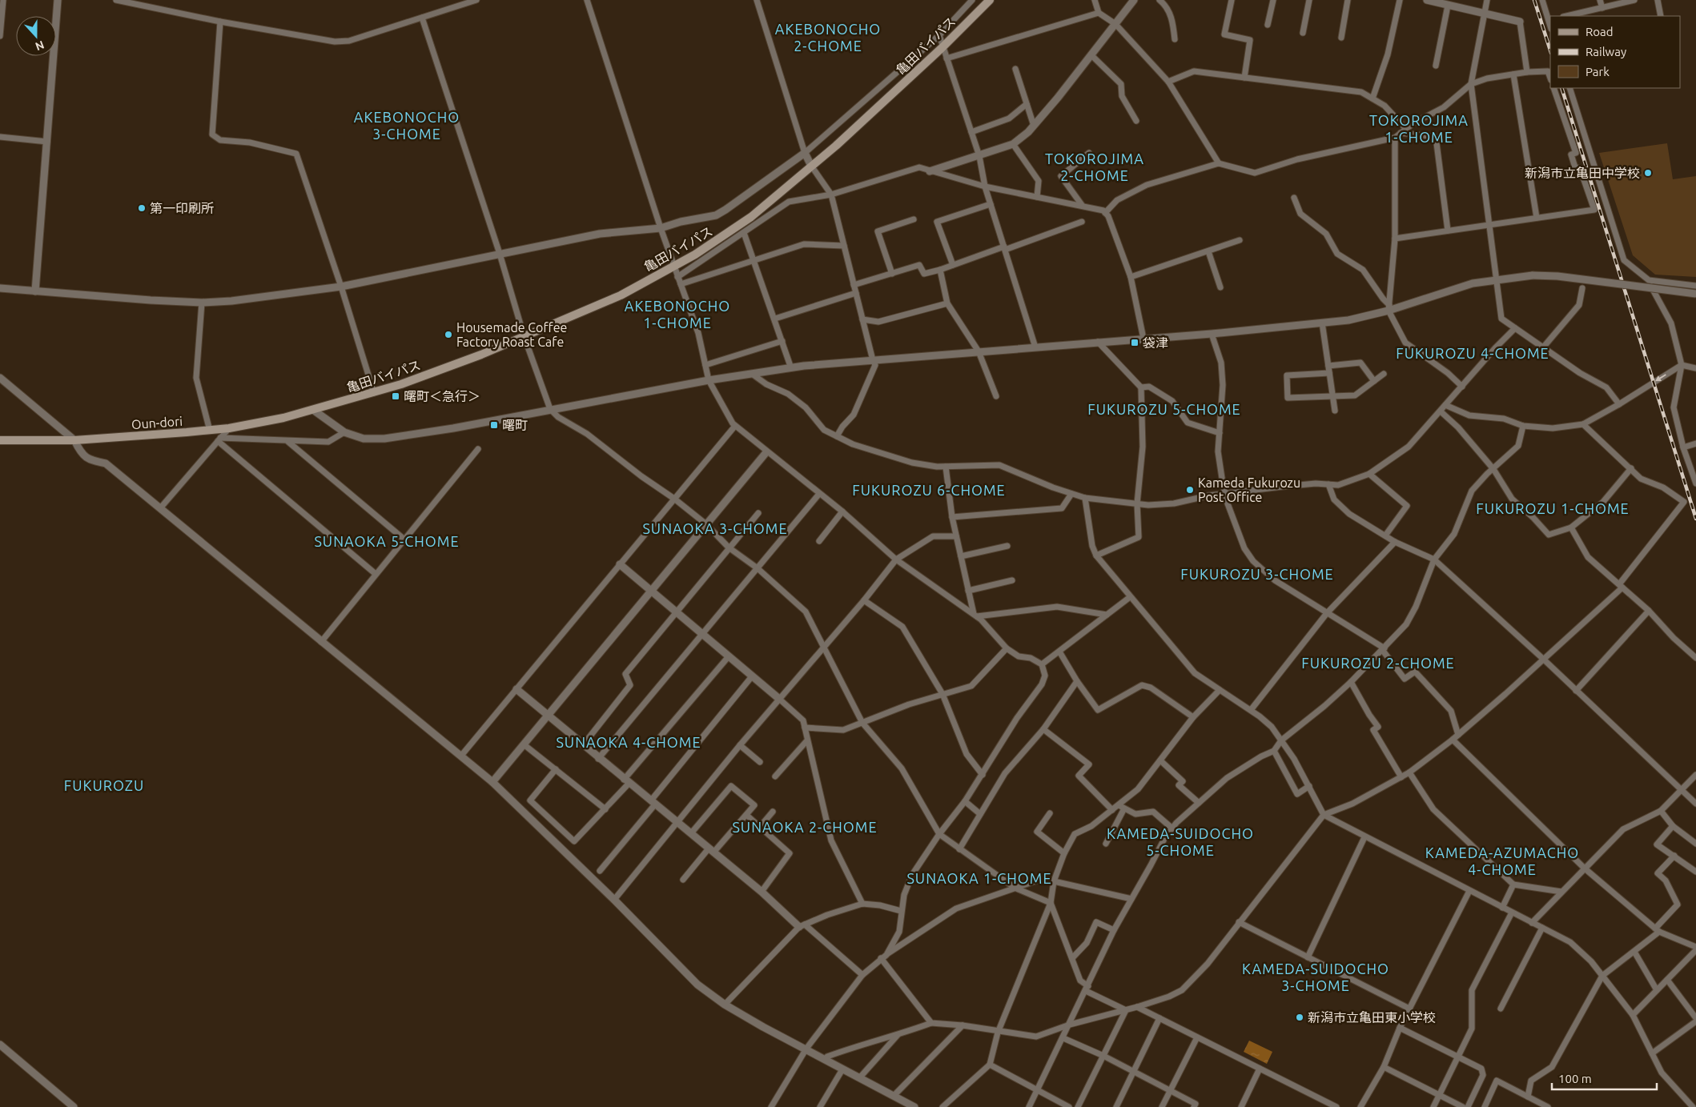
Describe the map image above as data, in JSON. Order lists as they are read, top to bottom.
{
  "streets": {
    "main road": ["亀田バイパス", "Oun-dori"]
  },
  "crossings": [
    ["亀田バイパス", "Oun-dori"]
  ],
  "districts": [
    "AKEBONOCHO 2-CHOME",
    "AKEBONOCHO 3-CHOME",
    "TOKOROJIMA 1-CHOME",
    "TOKOROJIMA 2-CHOME",
    "AKEBONOCHO 1-CHOME",
    "FUKUROZU 4-CHOME",
    "FUKUROZU 5-CHOME",
    "FUKUROZU 6-CHOME",
    "FUKUROZU 1-CHOME",
    "SUNAOKA 3-CHOME",
    "SUNAOKA 5-CHOME",
    "FUKUROZU 3-CHOME",
    "FUKUROZU 2-CHOME",
    "SUNAOKA 4-CHOME",
    "FUKUROZU",
    "SUNAOKA 2-CHOME",
    "KAMEDA-SUIDOCHO 5-CHOME",
    "KAMEDA-AZUMACHO 4-CHOME",
    "SUNAOKA 1-CHOME",
    "KAMEDA-SUIDOCHO 3-CHOME"
  ],
  "places": {
    "other": [
      "新潟市立亀田中学校",
      "第一印刷所",
      "Housemade Coffee Factory Roast Cafe",
      "Kameda Fukurozu Post Office",
      "新潟市立亀田東小学校"
    ],
    "transit": ["袋津", "曙町＜急行＞", "曙町"]
  },
  "legend": ["Road", "Railway", "Park"],
  "scale_bar": "100 m",
  "north": "bottom"
}
